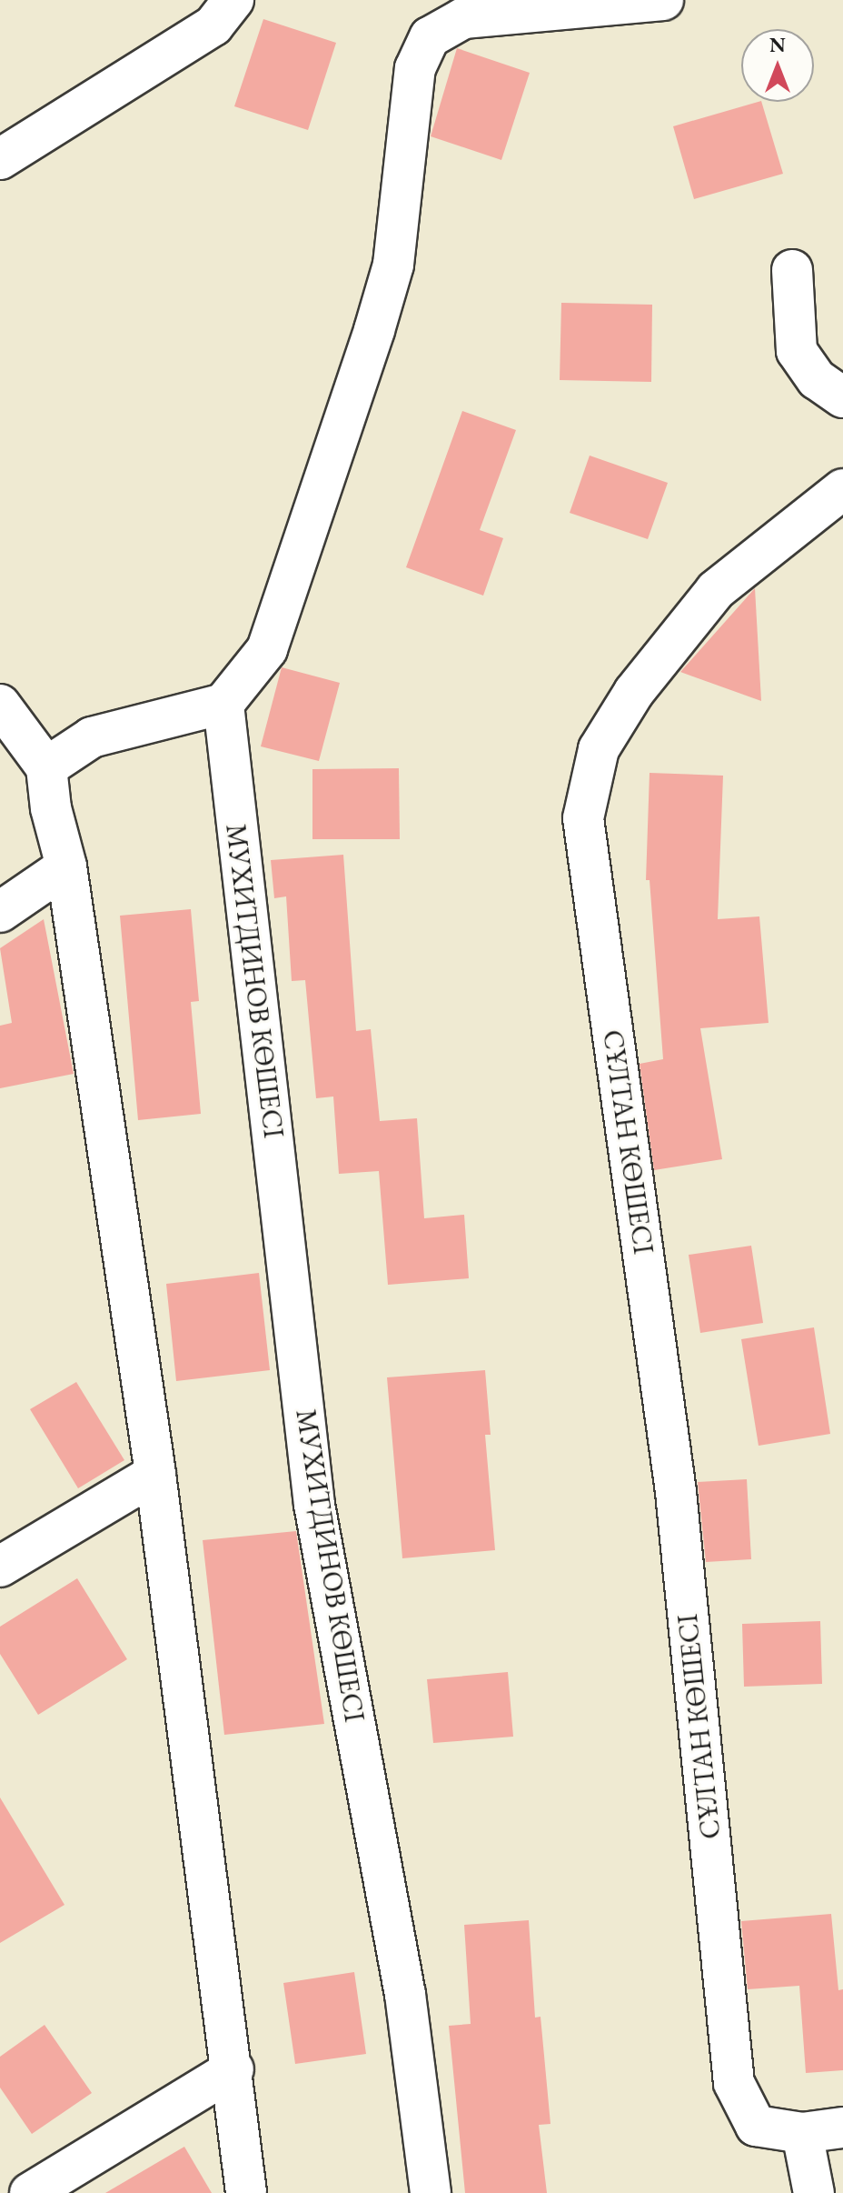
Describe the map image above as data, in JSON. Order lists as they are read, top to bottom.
{
  "streets": {
    "street": ["МУХИТДИНОВ КӨШЕСІ", "СҰЛТАН КӨШЕСІ"]
  },
  "north": "top"
}
